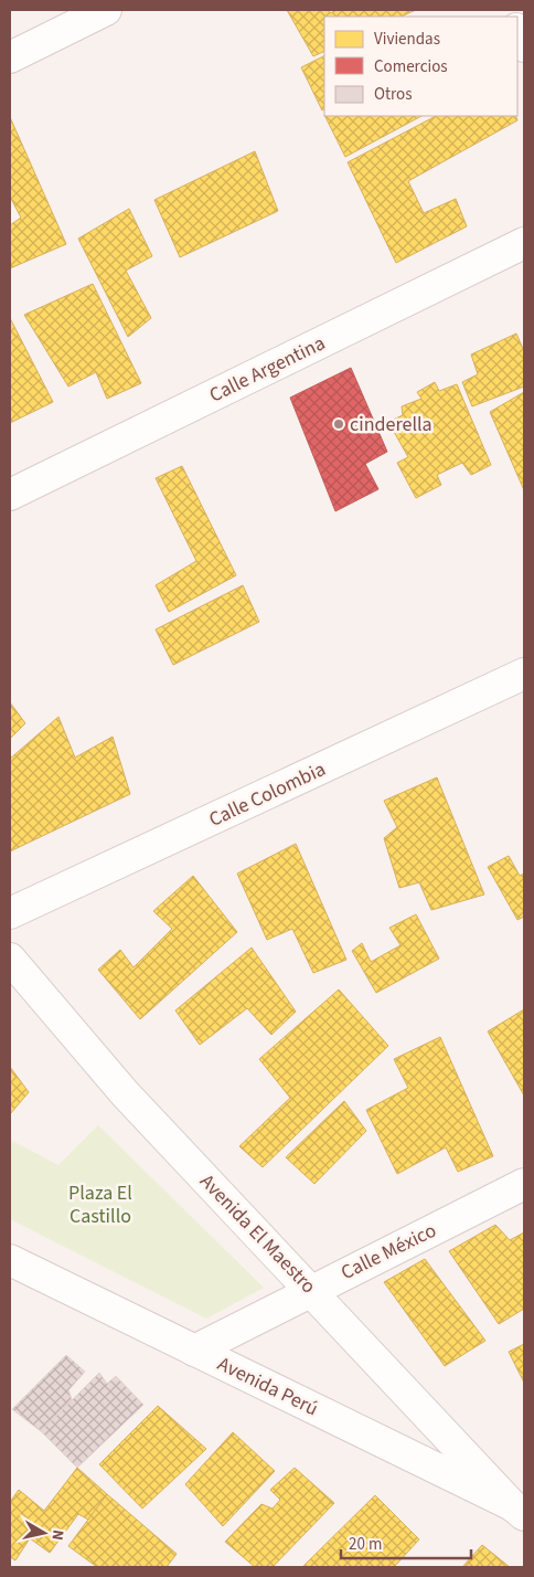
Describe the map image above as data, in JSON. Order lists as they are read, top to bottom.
{
  "streets": {
    "street": [
      "Calle Argentina",
      "Calle Colombia",
      "Avenida El Maestro",
      "Calle México",
      "Avenida Perú"
    ]
  },
  "crossings": [
    ["Avenida El Maestro", "Calle México"],
    ["Avenida El Maestro", "Avenida Perú"],
    ["Calle México", "Avenida Perú"]
  ],
  "parks": ["Plaza El Castillo"],
  "places": ["cinderella"],
  "legend": ["Viviendas", "Comercios", "Otros"],
  "scale_bar": "20 m",
  "north": "right"
}
